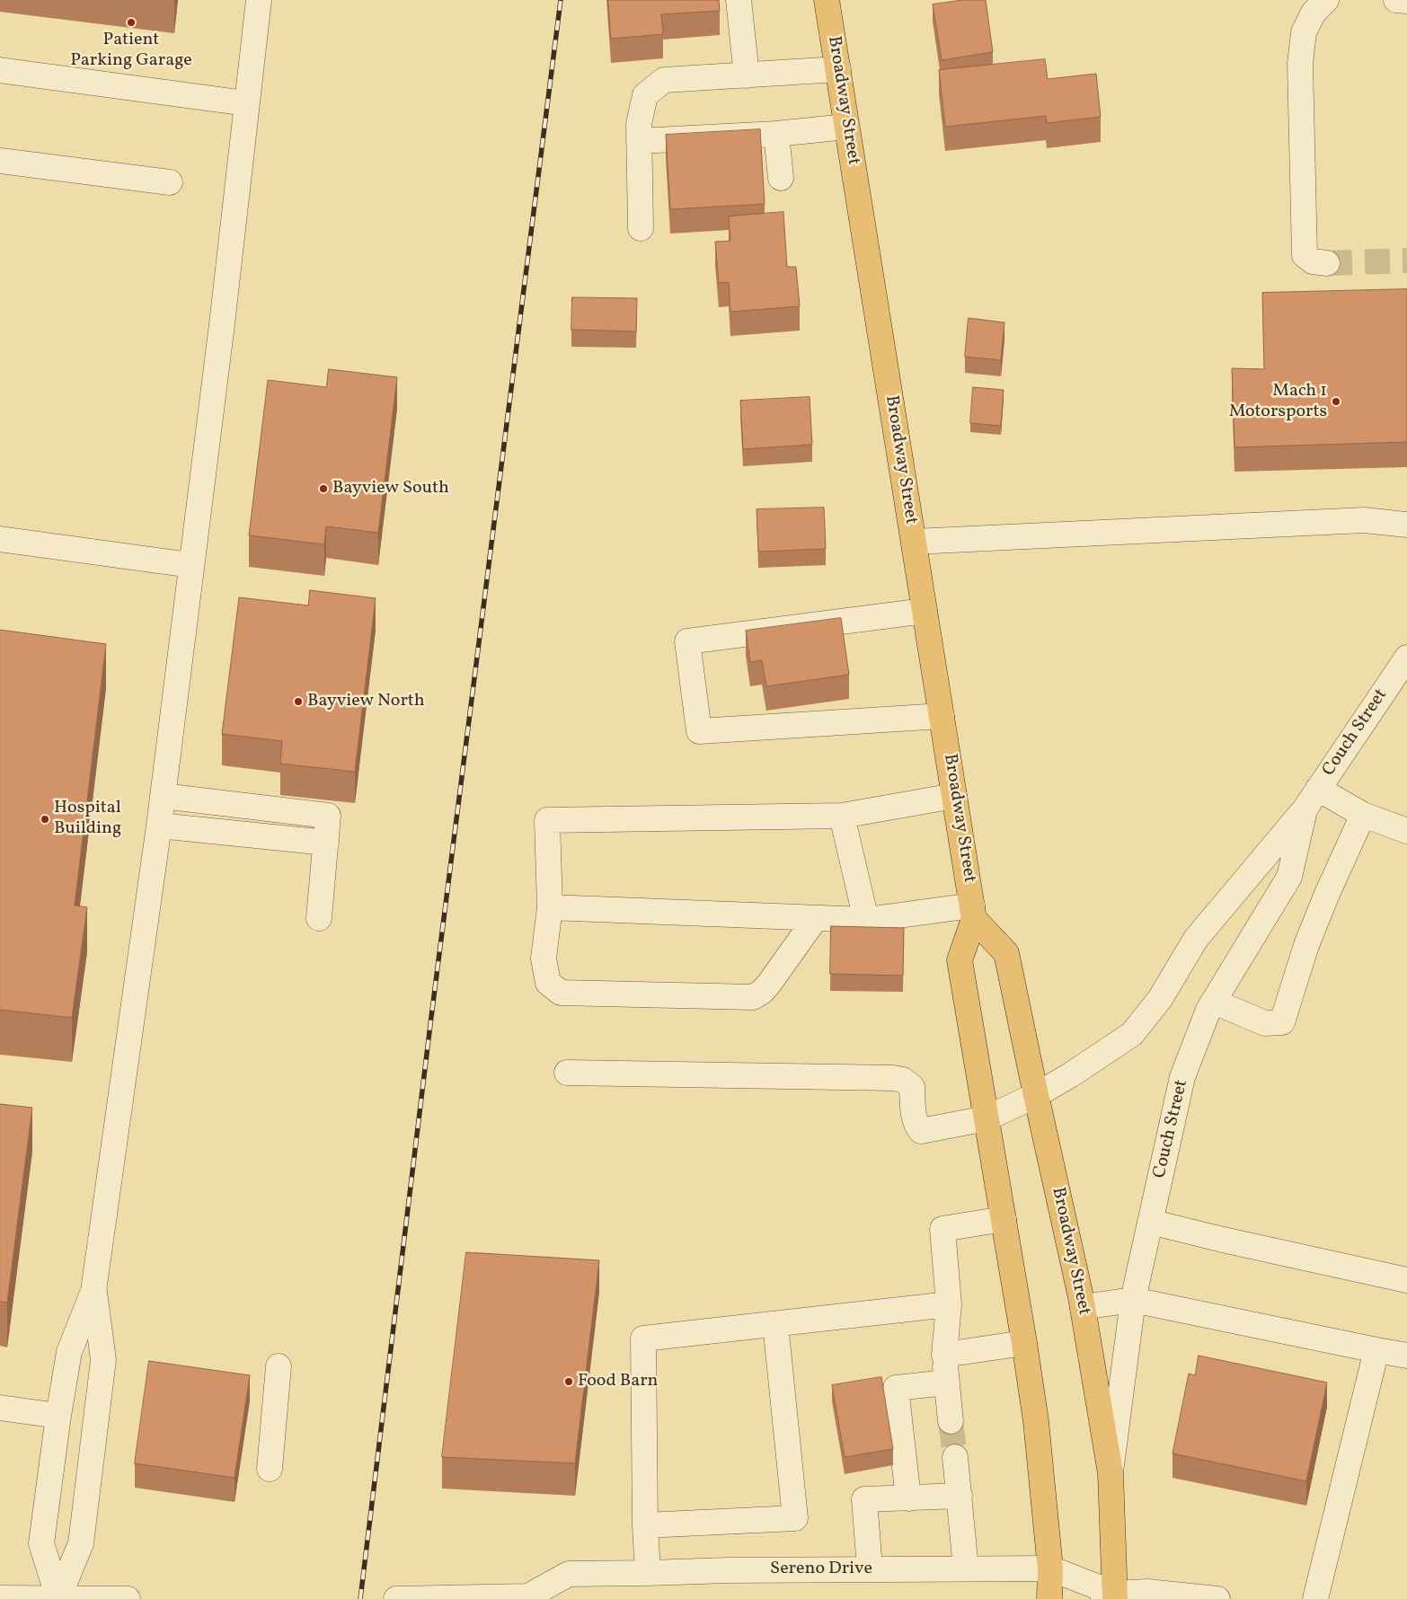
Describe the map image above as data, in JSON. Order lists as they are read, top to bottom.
{
  "streets": {
    "main road": ["Broadway Street"],
    "street": ["Couch Street", "Sereno Drive"]
  },
  "crossings": [
    ["Broadway Street", "Couch Street"],
    ["Broadway Street", "Sereno Drive"]
  ],
  "places": [
    "Patient Parking Garage",
    "Mach 1 Motorsports",
    "Bayview South",
    "Bayview North",
    "Hospital Building",
    "Food Barn"
  ]
}
